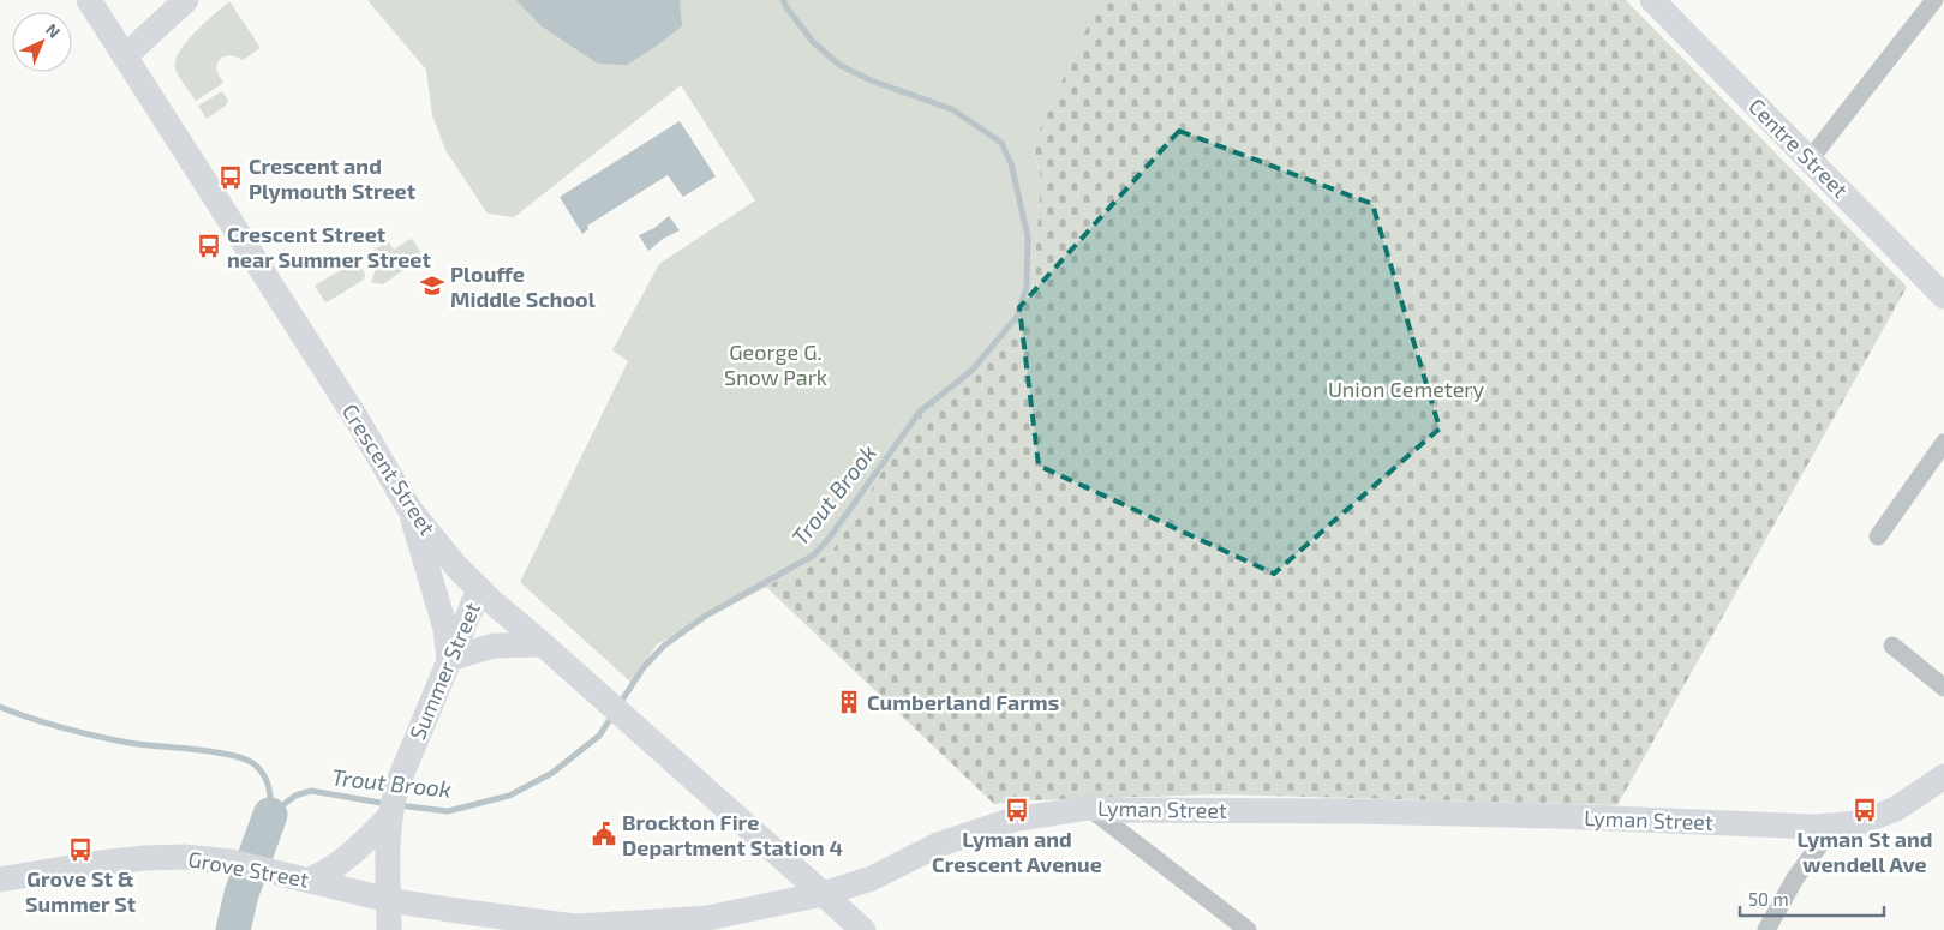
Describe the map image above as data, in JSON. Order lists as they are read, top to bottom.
{
  "streets": {
    "main road": [
      "Centre Street",
      "Crescent Street",
      "Summer Street",
      "Lyman Street",
      "Grove Street"
    ]
  },
  "crossings": [
    ["Crescent Street", "Summer Street"],
    ["Crescent Street", "Lyman Street"],
    ["Summer Street", "Lyman Street"],
    ["Summer Street", "Grove Street"],
    ["Lyman Street", "Grove Street"]
  ],
  "water": ["Trout Brook"],
  "parks": ["George G. Snow Park", "Union Cemetery"],
  "places": {
    "bus stop": [
      "Crescent and Plymouth Street",
      "Crescent Street near Summer Street",
      "Lyman and Crescent Avenue",
      "Lyman St and wendell Ave",
      "Grove St & Summer St"
    ],
    "school or university": ["Plouffe Middle School"],
    "building": ["Cumberland Farms"],
    "public building": ["Brockton Fire Department Station 4"]
  },
  "scale_bar": "50 m",
  "north": "top right"
}
